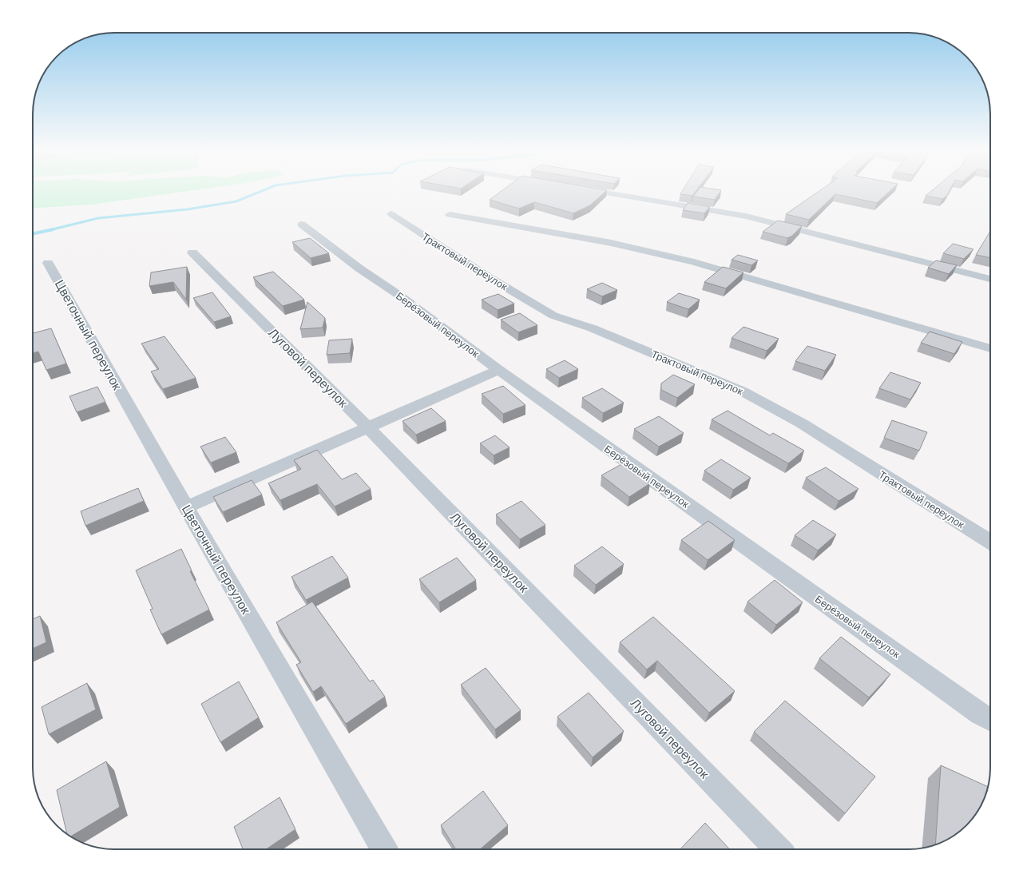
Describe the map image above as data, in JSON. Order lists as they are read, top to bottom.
{
  "streets": {
    "street": [
      "Трактовый переулок",
      "Берёзовый переулок",
      "Цветочный переулок",
      "Луговой переулок"
    ]
  }
}
